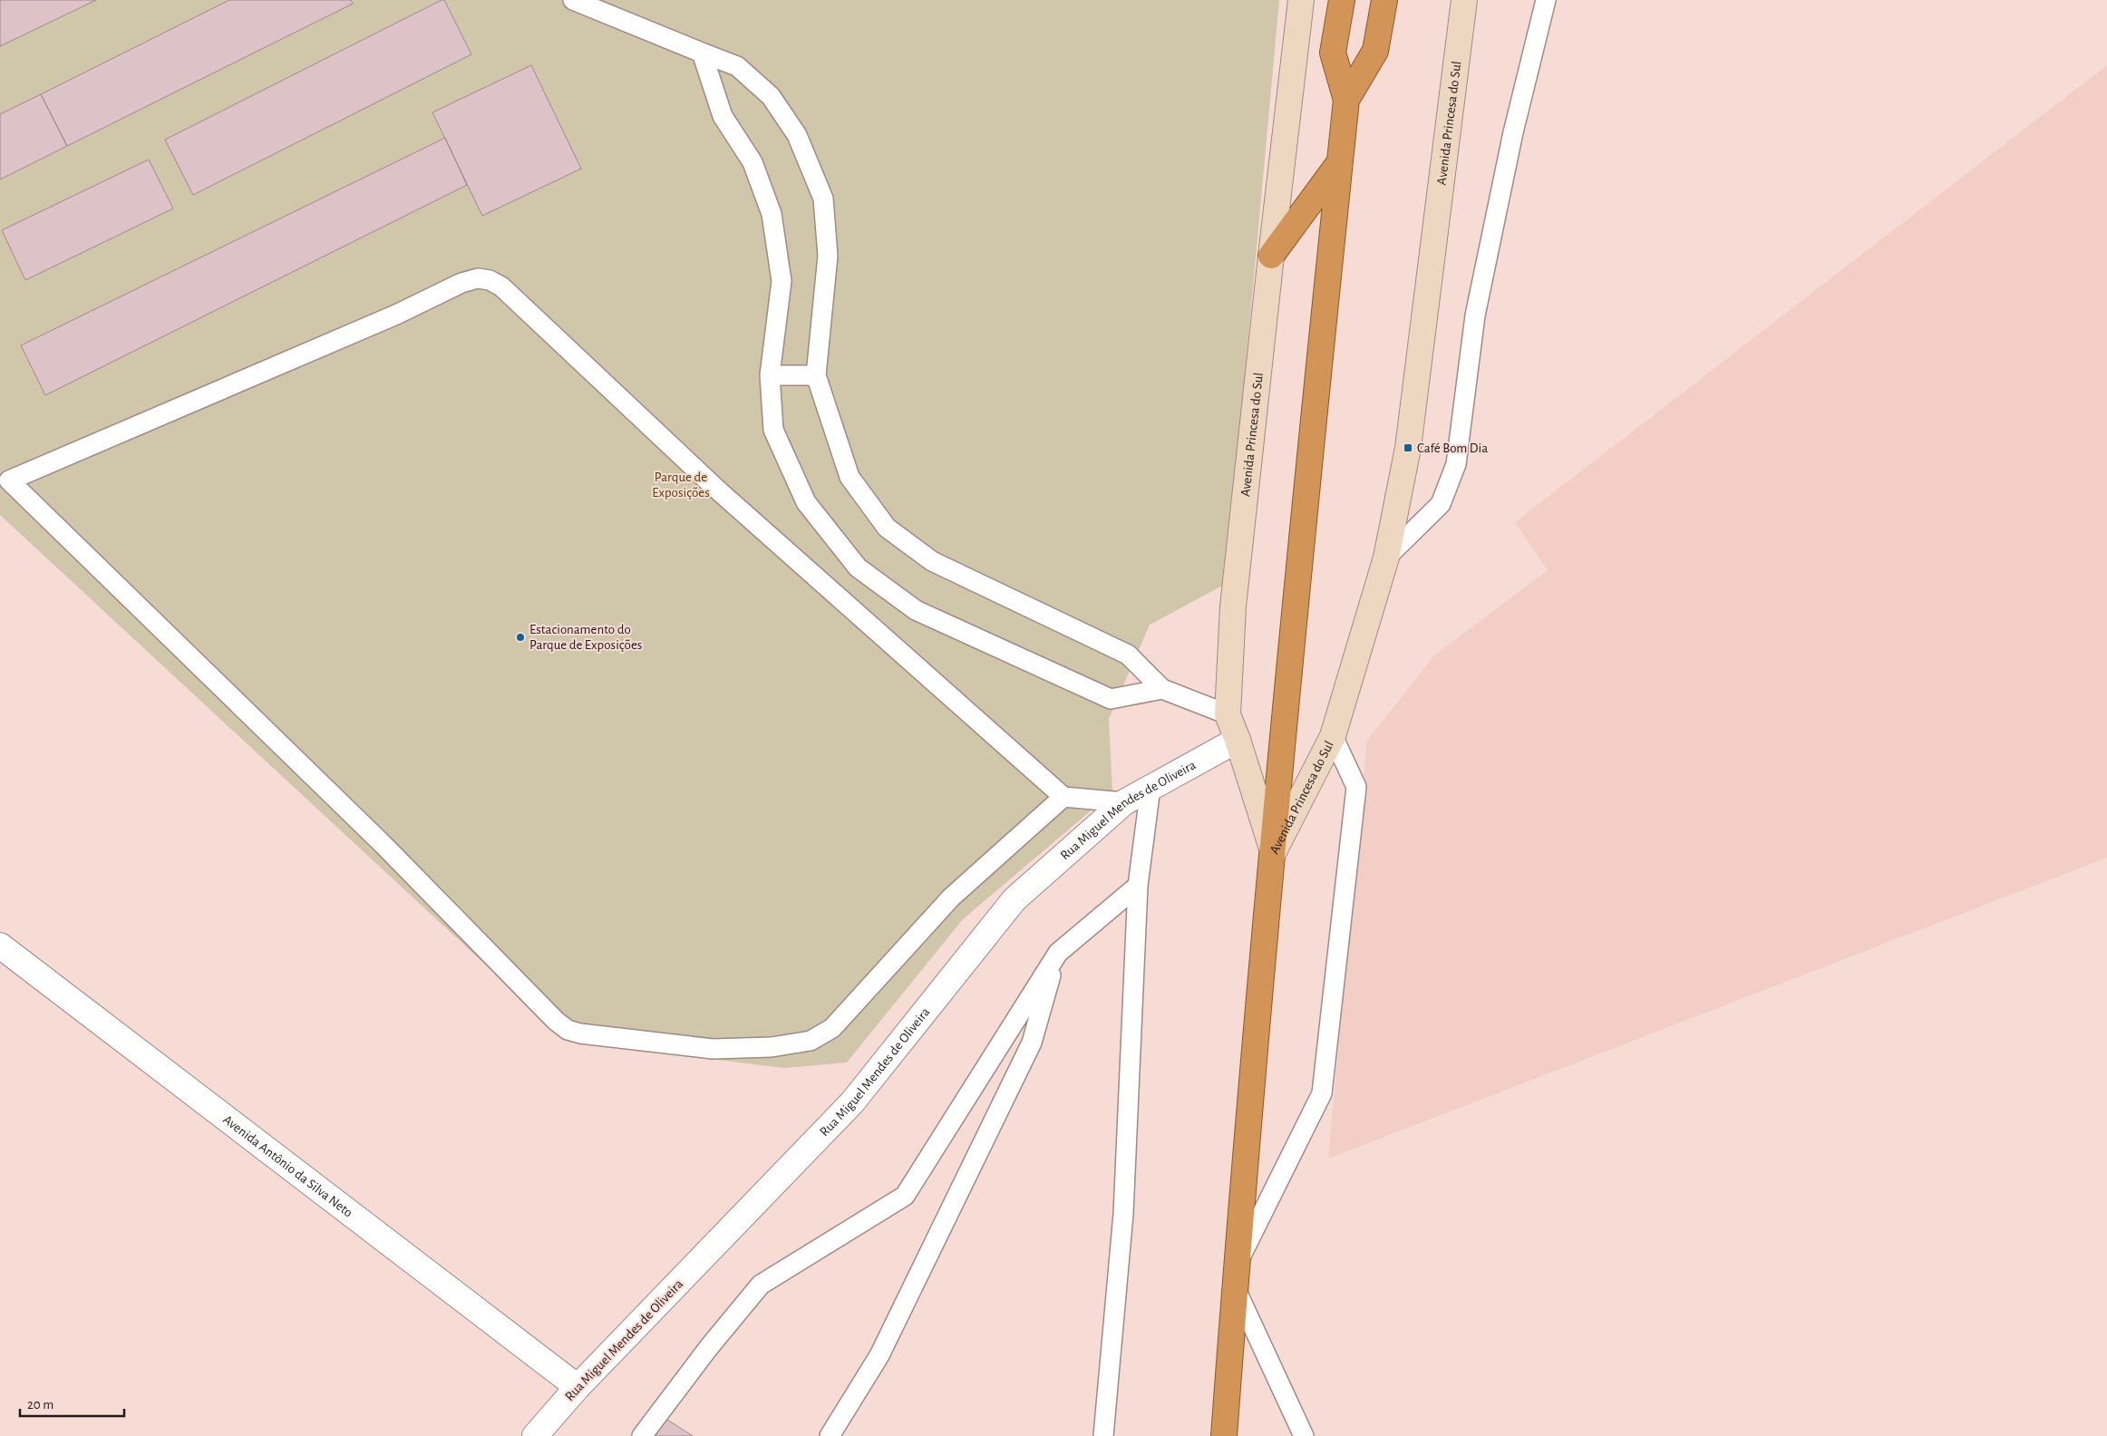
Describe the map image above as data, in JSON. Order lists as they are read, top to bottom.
{
  "streets": {
    "main road": ["Avenida Princesa do Sul"],
    "street": ["Rua Miguel Mendes de Oliveira", "Avenida Antônio da Silva Neto"]
  },
  "crossings": [
    ["Avenida Princesa do Sul", "Rua Miguel Mendes de Oliveira"],
    ["Rua Miguel Mendes de Oliveira", "Avenida Antônio da Silva Neto"]
  ],
  "parks": ["Parque de Exposições"],
  "places": {
    "transit": ["Café Bom Dia"],
    "other": ["Estacionamento do Parque de Exposições"]
  },
  "scale_bar": "20 m"
}
